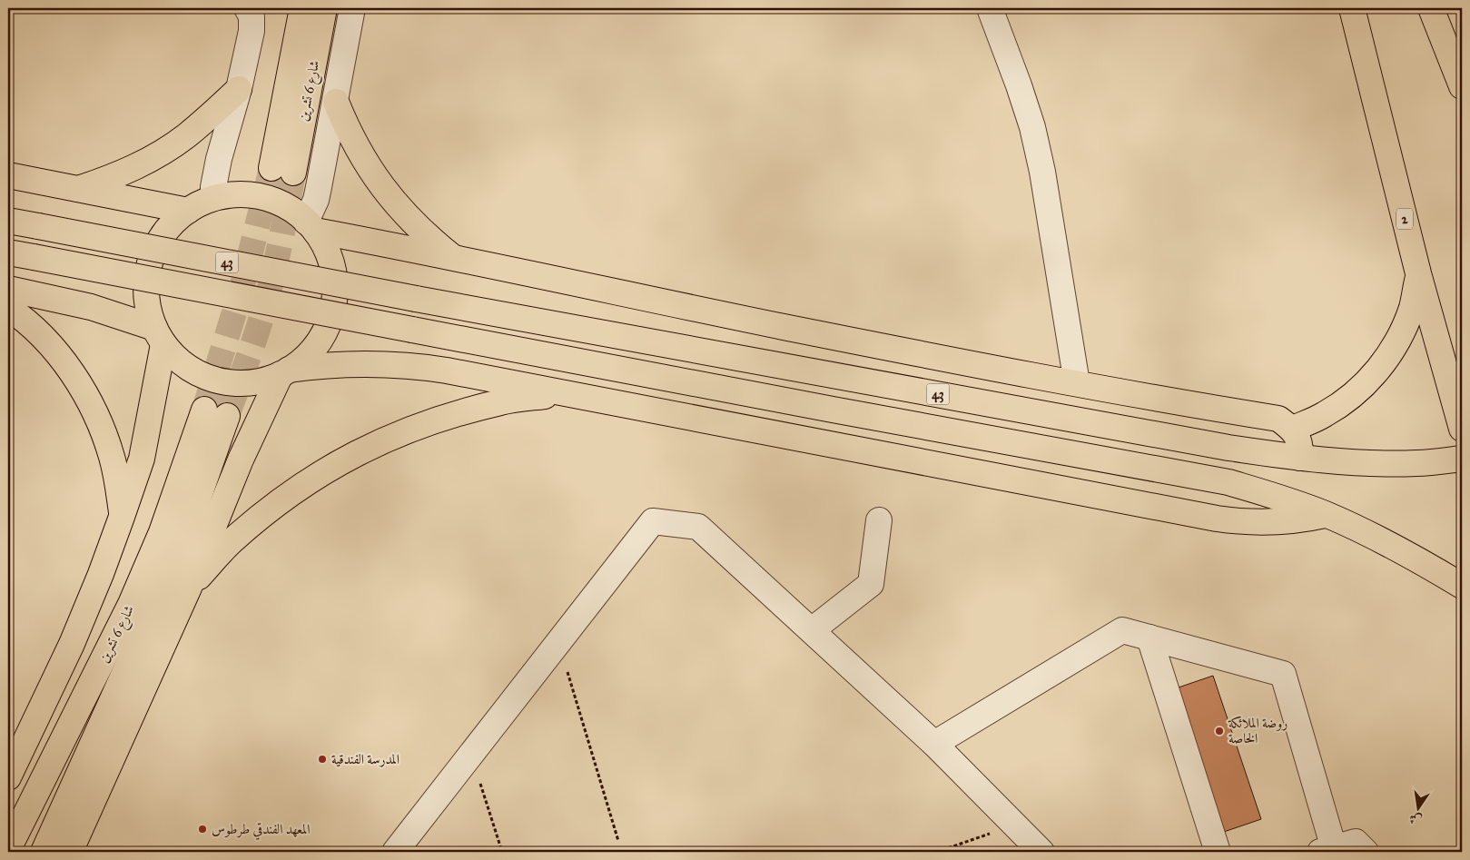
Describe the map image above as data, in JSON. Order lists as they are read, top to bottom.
{
  "streets": {
    "main road": ["شارع 6 تشرين", "2", "43"]
  },
  "places": ["روضة الملائكة الخاصة", "المدرسة الفندقية", "المعهد الفندقي طرطوس"],
  "north": "bottom"
}
